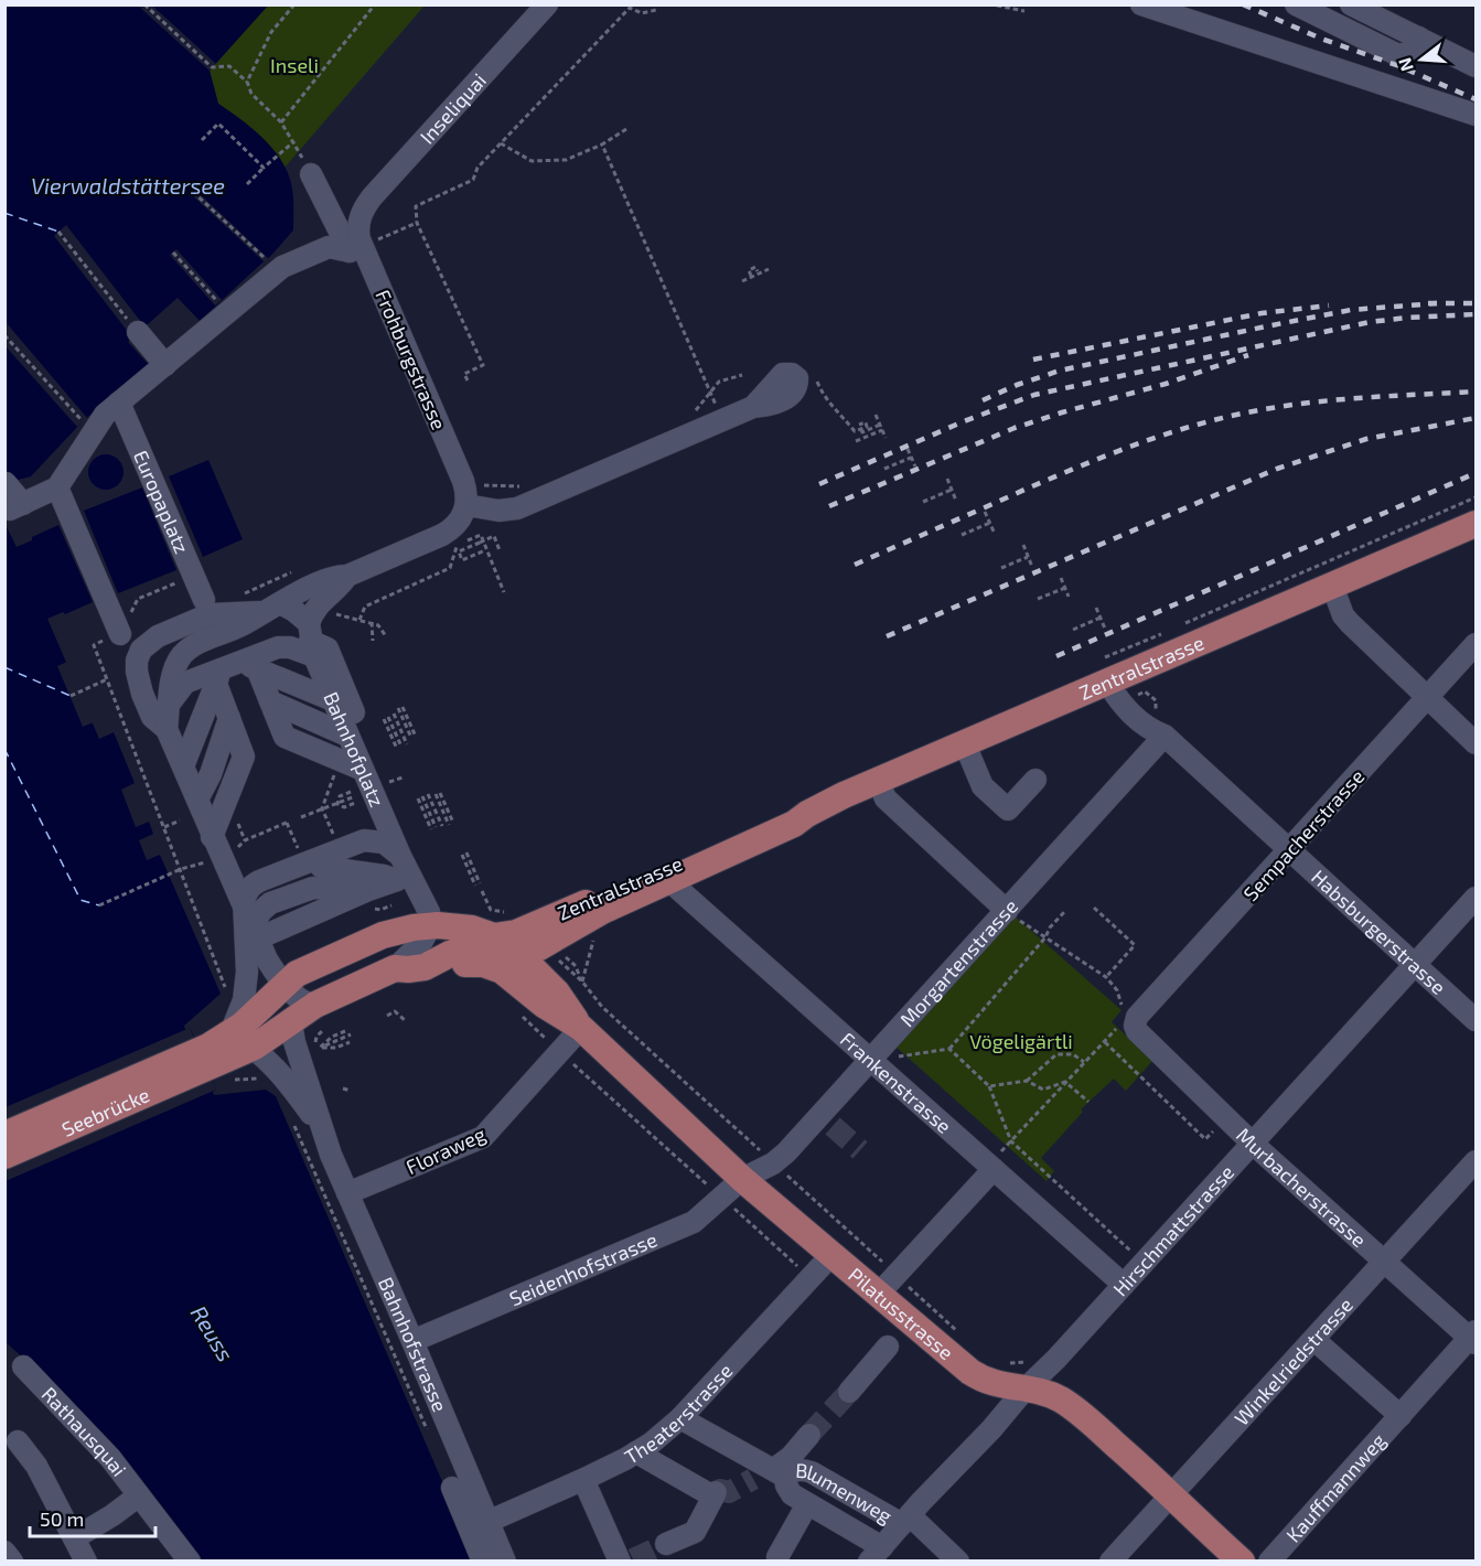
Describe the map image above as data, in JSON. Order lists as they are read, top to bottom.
{
  "streets": {
    "main road": ["Zentralstrasse", "Seebrücke", "Pilatusstrasse"],
    "street": [
      "Inseliquai",
      "Frohburgstrasse",
      "Europaplatz",
      "Bahnhofplatz",
      "Sempacherstrasse",
      "Habsburgerstrasse",
      "Morgartenstrasse",
      "Frankenstrasse",
      "Floraweg",
      "Murbacherstrasse",
      "Hirschmattstrasse",
      "Seidenhofstrasse",
      "Bahnhofstrasse",
      "Winkelriedstrasse",
      "Theaterstrasse",
      "Rathausquai",
      "Kauffmannweg",
      "Blumenweg"
    ]
  },
  "crossings": [
    ["Inseliquai", "Frohburgstrasse"],
    ["Zentralstrasse", "Bahnhofplatz"],
    ["Zentralstrasse", "Habsburgerstrasse"],
    ["Zentralstrasse", "Frankenstrasse"],
    ["Zentralstrasse", "Pilatusstrasse"],
    ["Sempacherstrasse", "Habsburgerstrasse"],
    ["Sempacherstrasse", "Murbacherstrasse"],
    ["Habsburgerstrasse", "Morgartenstrasse"],
    ["Habsburgerstrasse", "Hirschmattstrasse"],
    ["Morgartenstrasse", "Frankenstrasse"],
    ["Morgartenstrasse", "Seidenhofstrasse"],
    ["Morgartenstrasse", "Pilatusstrasse"],
    ["Frankenstrasse", "Hirschmattstrasse"],
    ["Floraweg", "Pilatusstrasse"],
    ["Floraweg", "Bahnhofstrasse"],
    ["Murbacherstrasse", "Hirschmattstrasse"],
    ["Murbacherstrasse", "Winkelriedstrasse"],
    ["Murbacherstrasse", "Kauffmannweg"],
    ["Hirschmattstrasse", "Pilatusstrasse"],
    ["Hirschmattstrasse", "Blumenweg"],
    ["Seidenhofstrasse", "Pilatusstrasse"],
    ["Seidenhofstrasse", "Bahnhofstrasse"],
    ["Pilatusstrasse", "Winkelriedstrasse"],
    ["Pilatusstrasse", "Theaterstrasse"],
    ["Bahnhofstrasse", "Theaterstrasse"],
    ["Winkelriedstrasse", "Kauffmannweg"],
    ["Theaterstrasse", "Blumenweg"]
  ],
  "water": ["Vierwaldstättersee", "Reuss"],
  "parks": ["Inseli", "Vögeligärtli"],
  "scale_bar": "50 m",
  "north": "left"
}
